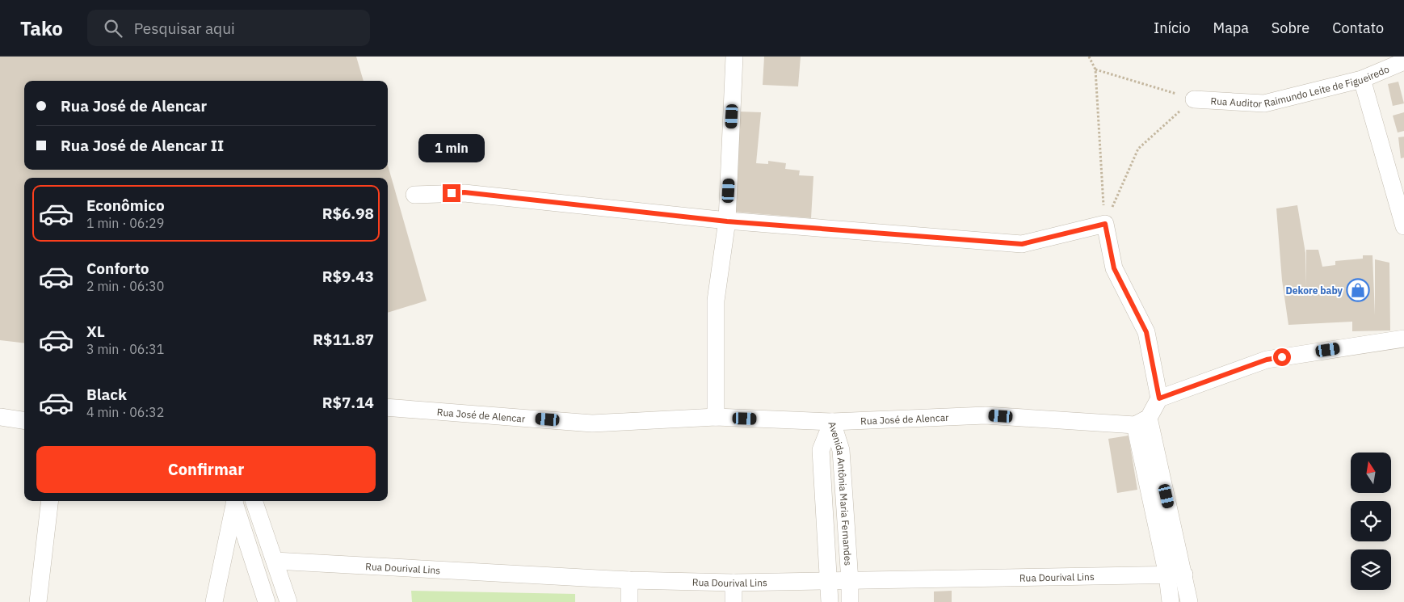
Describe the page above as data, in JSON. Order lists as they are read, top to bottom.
{
  "streets": {
    "street": [
      "Rua Auditor Raimundo Leite de Figueiredo",
      "Rua José de Alencar",
      "Avenida Antônia Maria Fernandes",
      "Rua Dourival Lins"
    ]
  },
  "crossings": [
    ["Rua José de Alencar", "Avenida Antônia Maria Fernandes"],
    ["Avenida Antônia Maria Fernandes", "Rua Dourival Lins"]
  ],
  "places": {
    "shop": ["Dekore baby"]
  },
  "north": "top",
  "page": {
    "header": "Tako",
    "search": "Pesquisar aqui",
    "nav": [
      "Início",
      "Mapa",
      "Sobre",
      "Contato"
    ],
    "banner": ["Rua José de Alencar", "Rua José de Alencar II"],
    "bubble": "1 min",
    "list": [
      {
        "name": "Econômico",
        "note": "1 min · 06:29",
        "value": "R$6.98"
      },
      {
        "name": "Conforto",
        "note": "2 min · 06:30",
        "value": "R$9.43"
      },
      {
        "name": "XL",
        "note": "3 min · 06:31",
        "value": "R$11.87"
      },
      {
        "name": "Black",
        "note": "4 min · 06:32",
        "value": "R$7.14"
      }
    ],
    "buttons": "Confirmar"
  }
}
